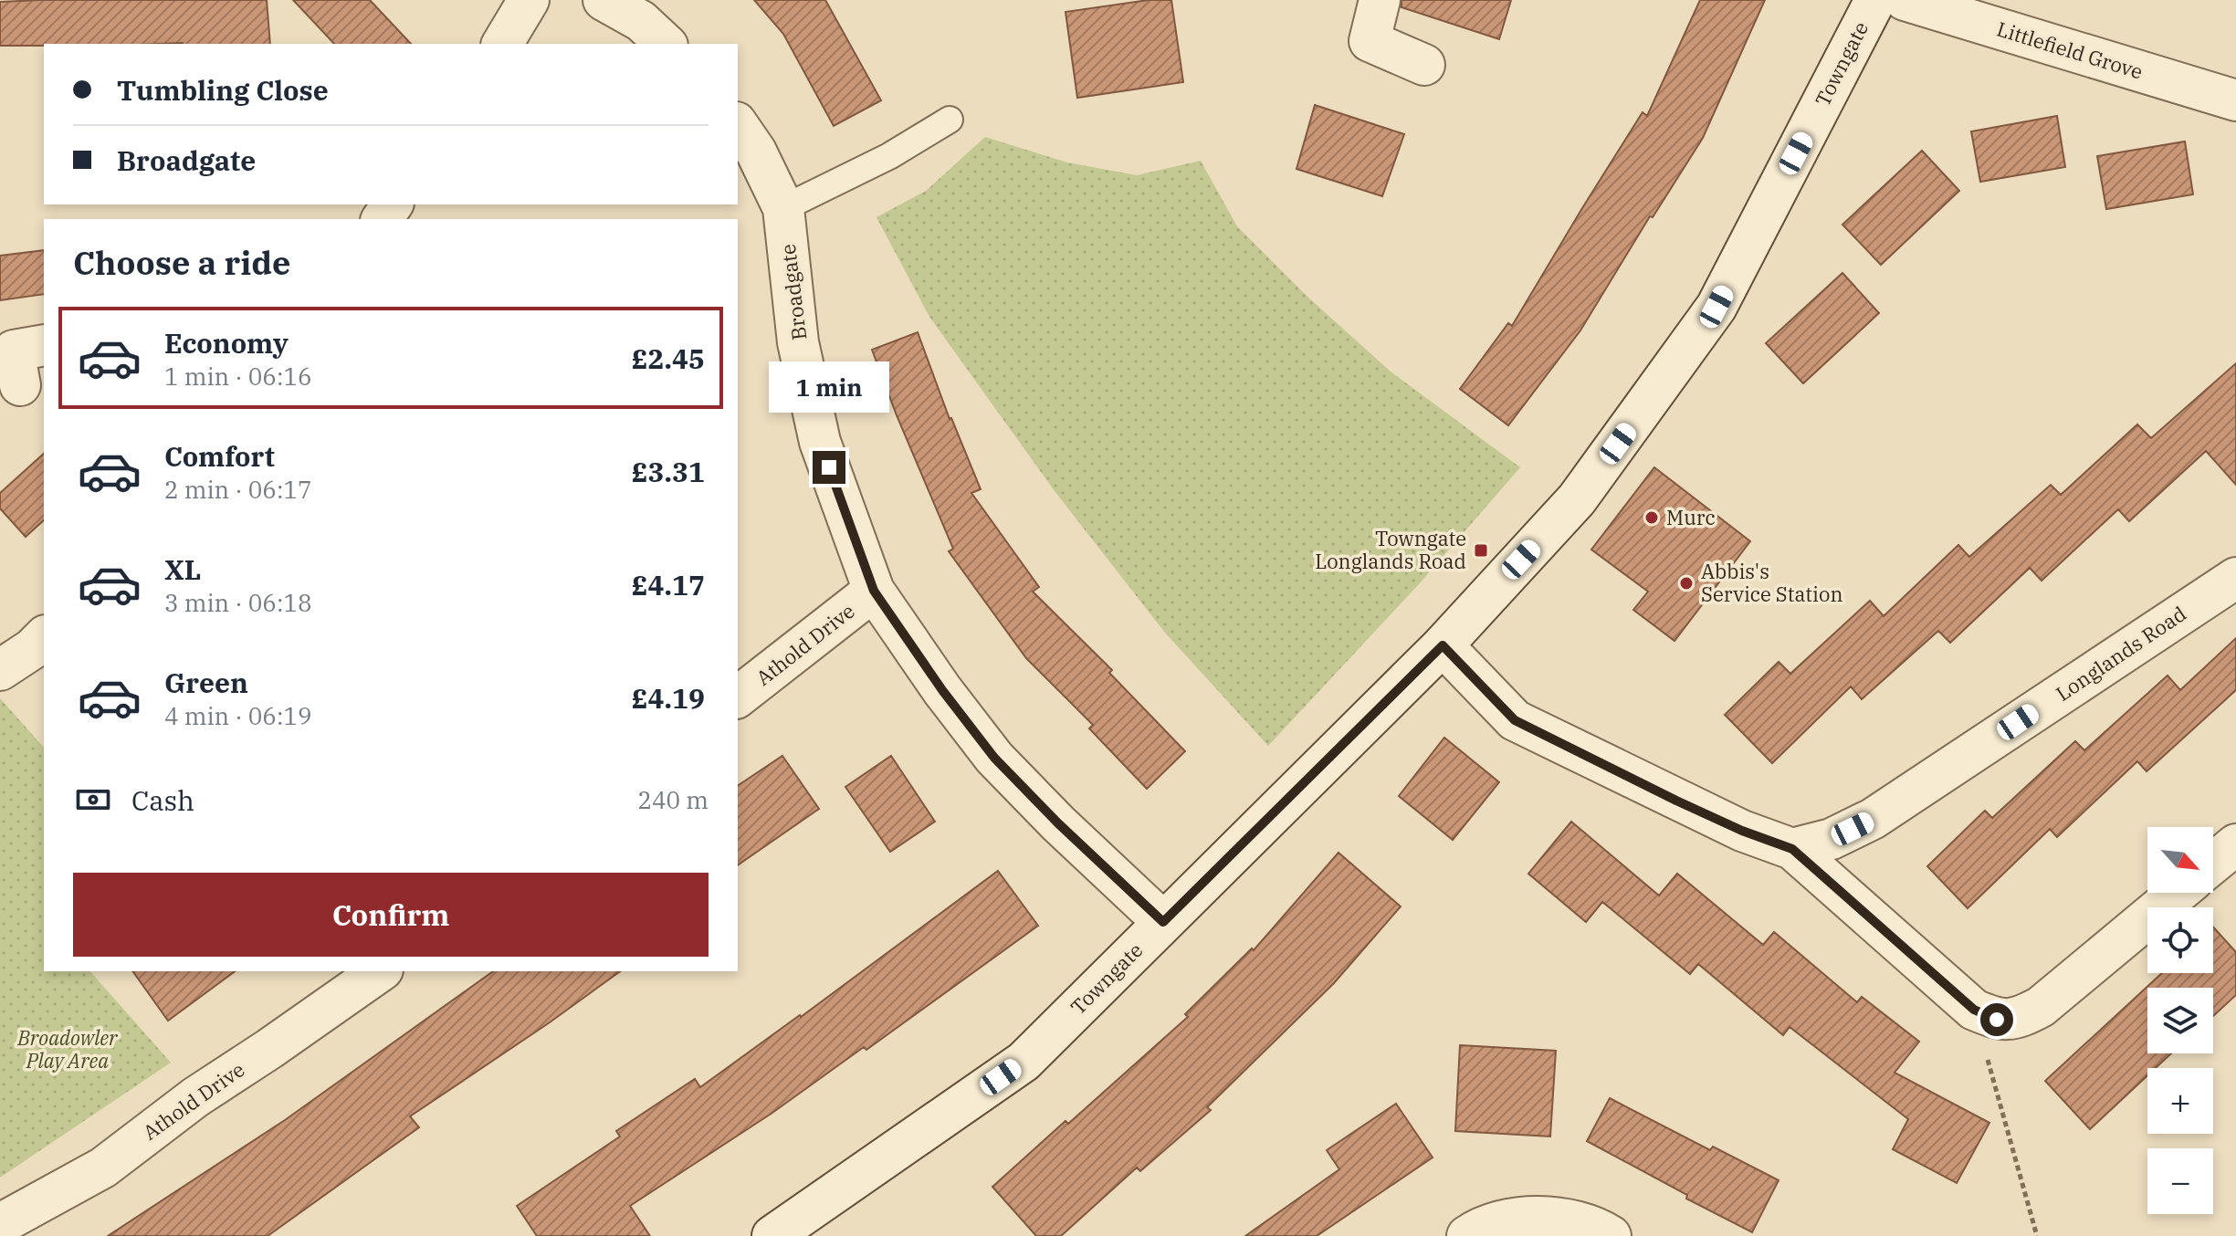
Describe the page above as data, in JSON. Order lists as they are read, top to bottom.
{
  "streets": {
    "street": [
      "Littlefield Grove",
      "Towngate",
      "Broadgate",
      "Athold Drive",
      "Longlands Road"
    ]
  },
  "crossings": [
    ["Towngate", "Broadgate"],
    ["Broadgate", "Athold Drive"]
  ],
  "parks": ["Broadowler Play Area"],
  "places": {
    "other": ["Murc", "Abbis's Service Station"],
    "transit": ["Towngate Longlands Road"]
  },
  "north": "bottom right",
  "page": {
    "banner": ["Tumbling Close", "Broadgate"],
    "heading": "Choose a ride",
    "list": [
      {
        "name": "Economy",
        "note": "1 min · 06:16",
        "value": "£2.45"
      },
      {
        "name": "Comfort",
        "note": "2 min · 06:17",
        "value": "£3.31"
      },
      {
        "name": "XL",
        "note": "3 min · 06:18",
        "value": "£4.17"
      },
      {
        "name": "Green",
        "note": "4 min · 06:19",
        "value": "£4.19"
      }
    ],
    "bubble": "1 min",
    "pay": ["Cash", "240 m"],
    "map_buttons": ["+", "−"],
    "buttons": "Confirm"
  }
}
